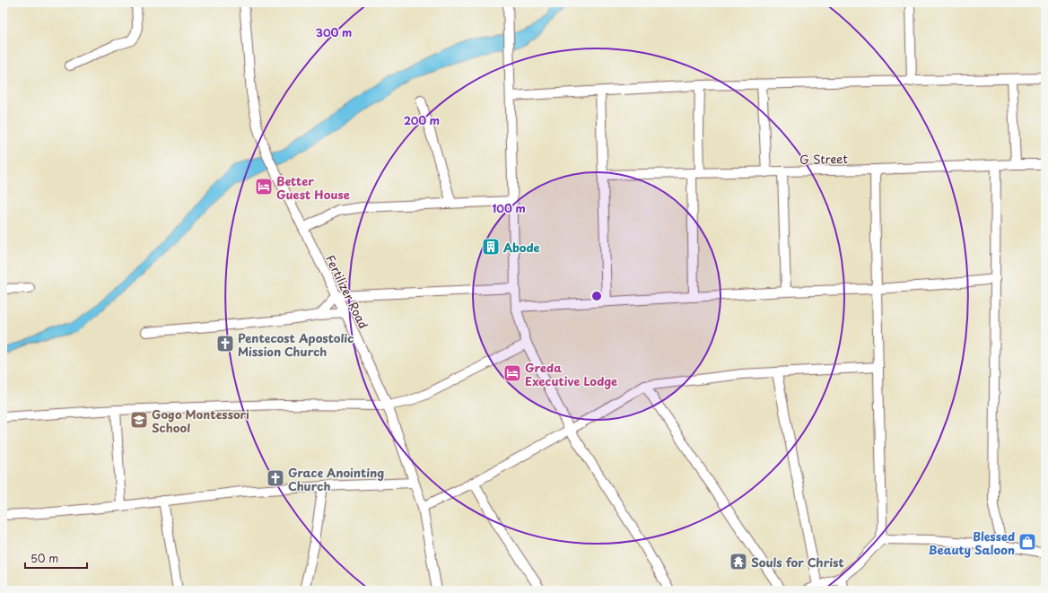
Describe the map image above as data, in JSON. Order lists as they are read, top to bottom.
{
  "streets": {
    "street": ["G Street", "Fertilizer Road"]
  },
  "places": {
    "hotel": ["Better Guest House", "Greda Executive Lodge"],
    "building": ["Abode"],
    "church": ["Pentecost Apostolic Mission Church", "Grace Anointing Church"],
    "school or university": ["Gogo Montessori School"],
    "shop": ["Blessed Beauty Saloon"],
    "temple": ["Souls for Christ"]
  },
  "scale_bar": "50 m",
  "rings": ["300 m", "200 m", "100 m"]
}
